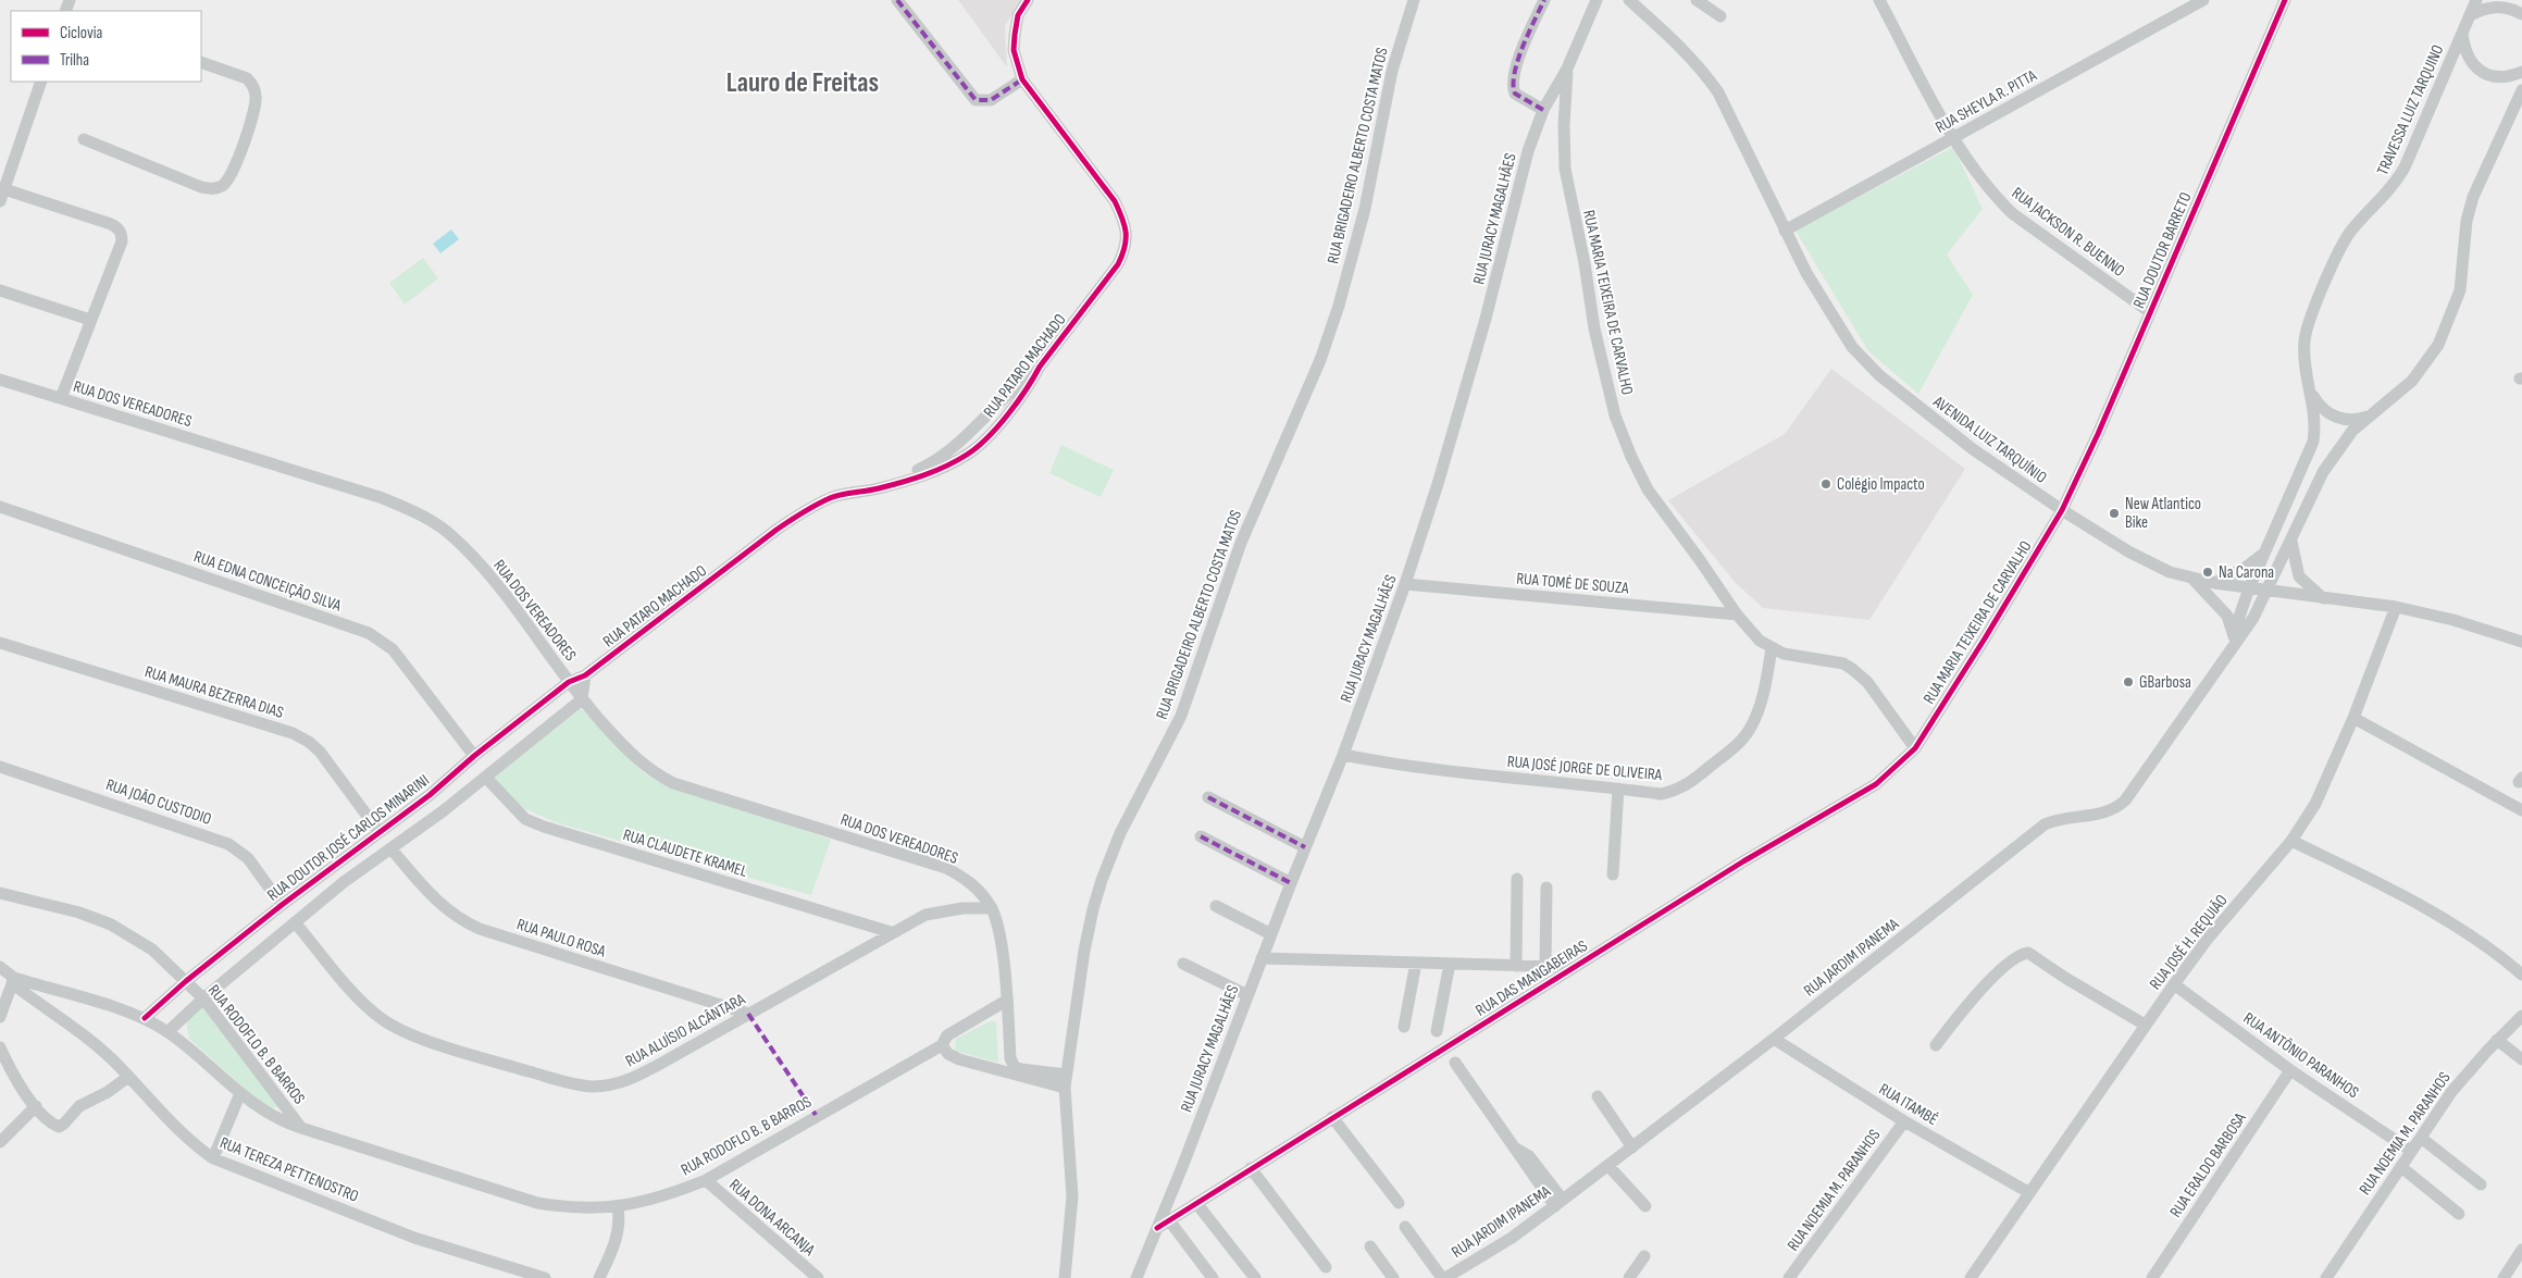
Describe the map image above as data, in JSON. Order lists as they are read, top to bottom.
{
  "streets": {
    "street": [
      "RUA SHEYLA R. PITTA",
      "TRAVESSA LUIZ TARQUINO",
      "RUA BRIGADEIRO ALBERTO COSTA MATOS",
      "RUA JURACY MAGALHÃES",
      "RUA JACKSON R. BUENNO",
      "RUA DOUTOR BARRETO",
      "RUA MARIA TEIXEIRA DE CARVALHO",
      "RUA PATARO MACHADO",
      "RUA DOS VEREADORES",
      "AVENIDA LUIZ TARQUÍNIO",
      "RUA EDNA CONCEIÇÃO SILVA",
      "RUA TOMÉ DE SOUZA",
      "RUA MAURA BEZERRA DIAS",
      "RUA JOSÉ JORGE DE OLIVEIRA",
      "RUA JOÃO CUSTODIO",
      "RUA DOUTOR JOSÉ CARLOS MINARINI",
      "RUA CLAUDETE KRAMEL",
      "RUA PAULO ROSA",
      "RUA JOSÉ H. REQUIÃO",
      "RUA JARDIM IPANEMA",
      "RUA DAS MANGABEIRAS",
      "RUA ALUÍSIO ALCÂNTARA",
      "RUA RODOFLO B. B BARROS",
      "RUA ANTÔNIO PARANHOS",
      "RUA ITAMBÉ",
      "RUA NOEMIA M. PARANHOS",
      "RUA ERALDO BARBOSA",
      "RUA TEREZA PETTENOSTRO",
      "RUA DONA ARCANJA"
    ]
  },
  "crossings": [
    ["RUA SHEYLA R. PITTA", "RUA JACKSON R. BUENNO"],
    ["RUA SHEYLA R. PITTA", "AVENIDA LUIZ TARQUÍNIO"],
    ["TRAVESSA LUIZ TARQUINO", "AVENIDA LUIZ TARQUÍNIO"],
    ["TRAVESSA LUIZ TARQUINO", "RUA JARDIM IPANEMA"],
    ["RUA BRIGADEIRO ALBERTO COSTA MATOS", "RUA DOS VEREADORES"],
    ["RUA JURACY MAGALHÃES", "RUA MARIA TEIXEIRA DE CARVALHO"],
    ["RUA JURACY MAGALHÃES", "RUA TOMÉ DE SOUZA"],
    ["RUA JURACY MAGALHÃES", "RUA JOSÉ JORGE DE OLIVEIRA"],
    ["RUA JURACY MAGALHÃES", "RUA DAS MANGABEIRAS"],
    ["RUA JACKSON R. BUENNO", "RUA DOUTOR BARRETO"],
    ["RUA DOUTOR BARRETO", "RUA MARIA TEIXEIRA DE CARVALHO"],
    ["RUA DOUTOR BARRETO", "AVENIDA LUIZ TARQUÍNIO"],
    ["RUA MARIA TEIXEIRA DE CARVALHO", "AVENIDA LUIZ TARQUÍNIO"],
    ["RUA MARIA TEIXEIRA DE CARVALHO", "RUA TOMÉ DE SOUZA"],
    ["RUA MARIA TEIXEIRA DE CARVALHO", "RUA JOSÉ JORGE DE OLIVEIRA"],
    ["RUA MARIA TEIXEIRA DE CARVALHO", "RUA DAS MANGABEIRAS"],
    ["RUA PATARO MACHADO", "RUA DOS VEREADORES"],
    ["RUA PATARO MACHADO", "RUA DOUTOR JOSÉ CARLOS MINARINI"],
    ["RUA DOS VEREADORES", "RUA DOUTOR JOSÉ CARLOS MINARINI"],
    ["RUA DOS VEREADORES", "RUA ALUÍSIO ALCÂNTARA"],
    ["RUA DOS VEREADORES", "RUA RODOFLO B. B BARROS"],
    ["AVENIDA LUIZ TARQUÍNIO", "RUA JOSÉ H. REQUIÃO"],
    ["AVENIDA LUIZ TARQUÍNIO", "RUA JARDIM IPANEMA"],
    ["RUA EDNA CONCEIÇÃO SILVA", "RUA DOUTOR JOSÉ CARLOS MINARINI"],
    ["RUA MAURA BEZERRA DIAS", "RUA DOUTOR JOSÉ CARLOS MINARINI"],
    ["RUA JOÃO CUSTODIO", "RUA DOUTOR JOSÉ CARLOS MINARINI"],
    ["RUA DOUTOR JOSÉ CARLOS MINARINI", "RUA CLAUDETE KRAMEL"],
    ["RUA DOUTOR JOSÉ CARLOS MINARINI", "RUA PAULO ROSA"],
    ["RUA DOUTOR JOSÉ CARLOS MINARINI", "RUA ALUÍSIO ALCÂNTARA"],
    ["RUA DOUTOR JOSÉ CARLOS MINARINI", "RUA RODOFLO B. B BARROS"],
    ["RUA CLAUDETE KRAMEL", "RUA ALUÍSIO ALCÂNTARA"],
    ["RUA PAULO ROSA", "RUA ALUÍSIO ALCÂNTARA"],
    ["RUA JOSÉ H. REQUIÃO", "RUA ANTÔNIO PARANHOS"],
    ["RUA JOSÉ H. REQUIÃO", "RUA ITAMBÉ"],
    ["RUA JARDIM IPANEMA", "RUA ITAMBÉ"],
    ["RUA RODOFLO B. B BARROS", "RUA TEREZA PETTENOSTRO"],
    ["RUA RODOFLO B. B BARROS", "RUA DONA ARCANJA"],
    ["RUA ANTÔNIO PARANHOS", "RUA NOEMIA M. PARANHOS"],
    ["RUA ANTÔNIO PARANHOS", "RUA ERALDO BARBOSA"],
    ["RUA ITAMBÉ", "RUA NOEMIA M. PARANHOS"]
  ],
  "districts": ["Lauro de Freitas"],
  "places": [
    "Colégio Impacto",
    "New Atlantico Bike",
    "Na Carona",
    "GBarbosa"
  ],
  "legend": ["Ciclovia", "Trilha"]
}
